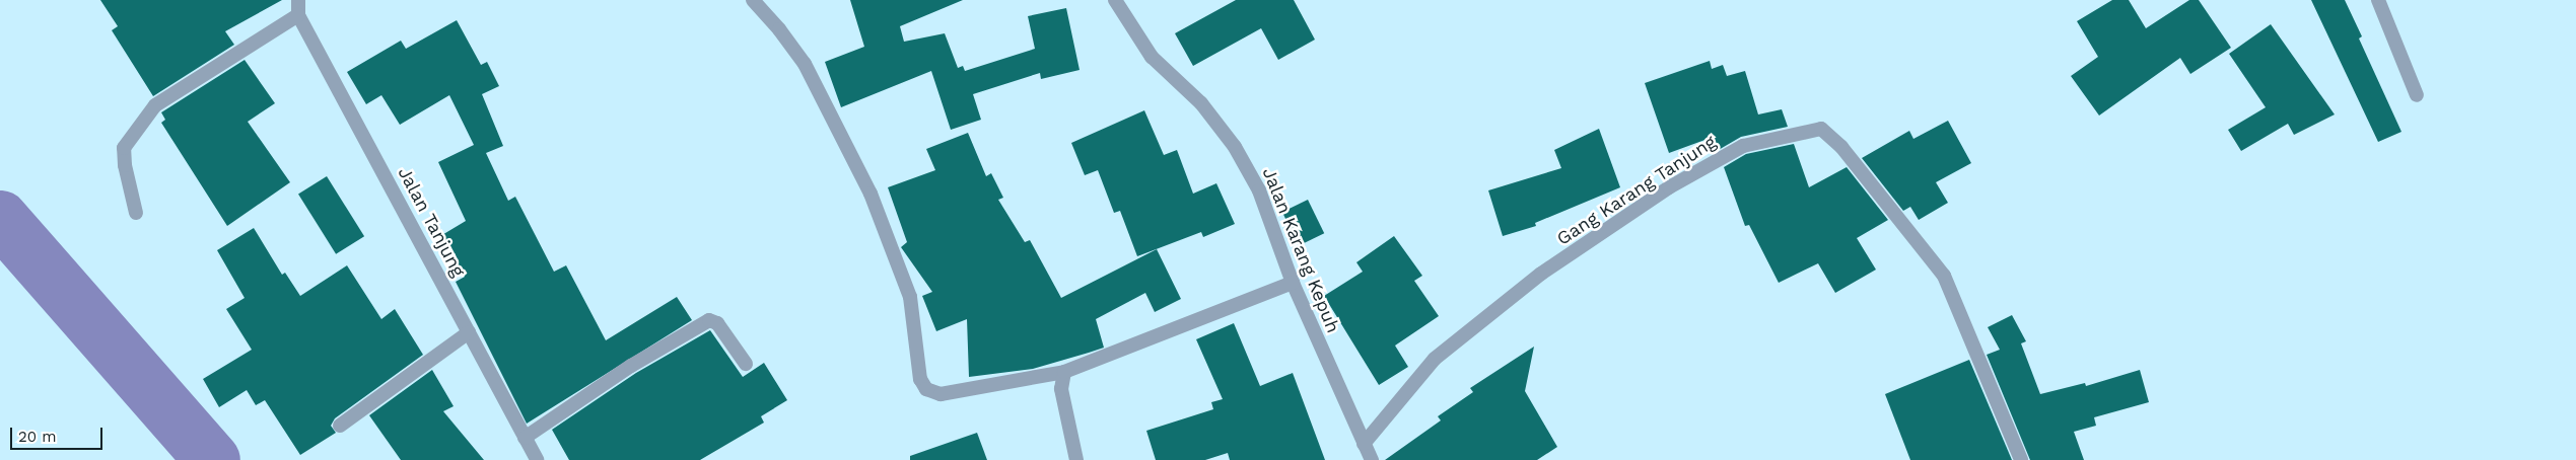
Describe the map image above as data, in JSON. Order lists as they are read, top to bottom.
{
  "streets": {
    "street": ["Gang Karang Tanjung", "Jalan Tanjung", "Jalan Karang Kepuh"]
  },
  "crossings": [
    ["Gang Karang Tanjung", "Jalan Karang Kepuh"]
  ],
  "scale_bar": "20 m"
}
